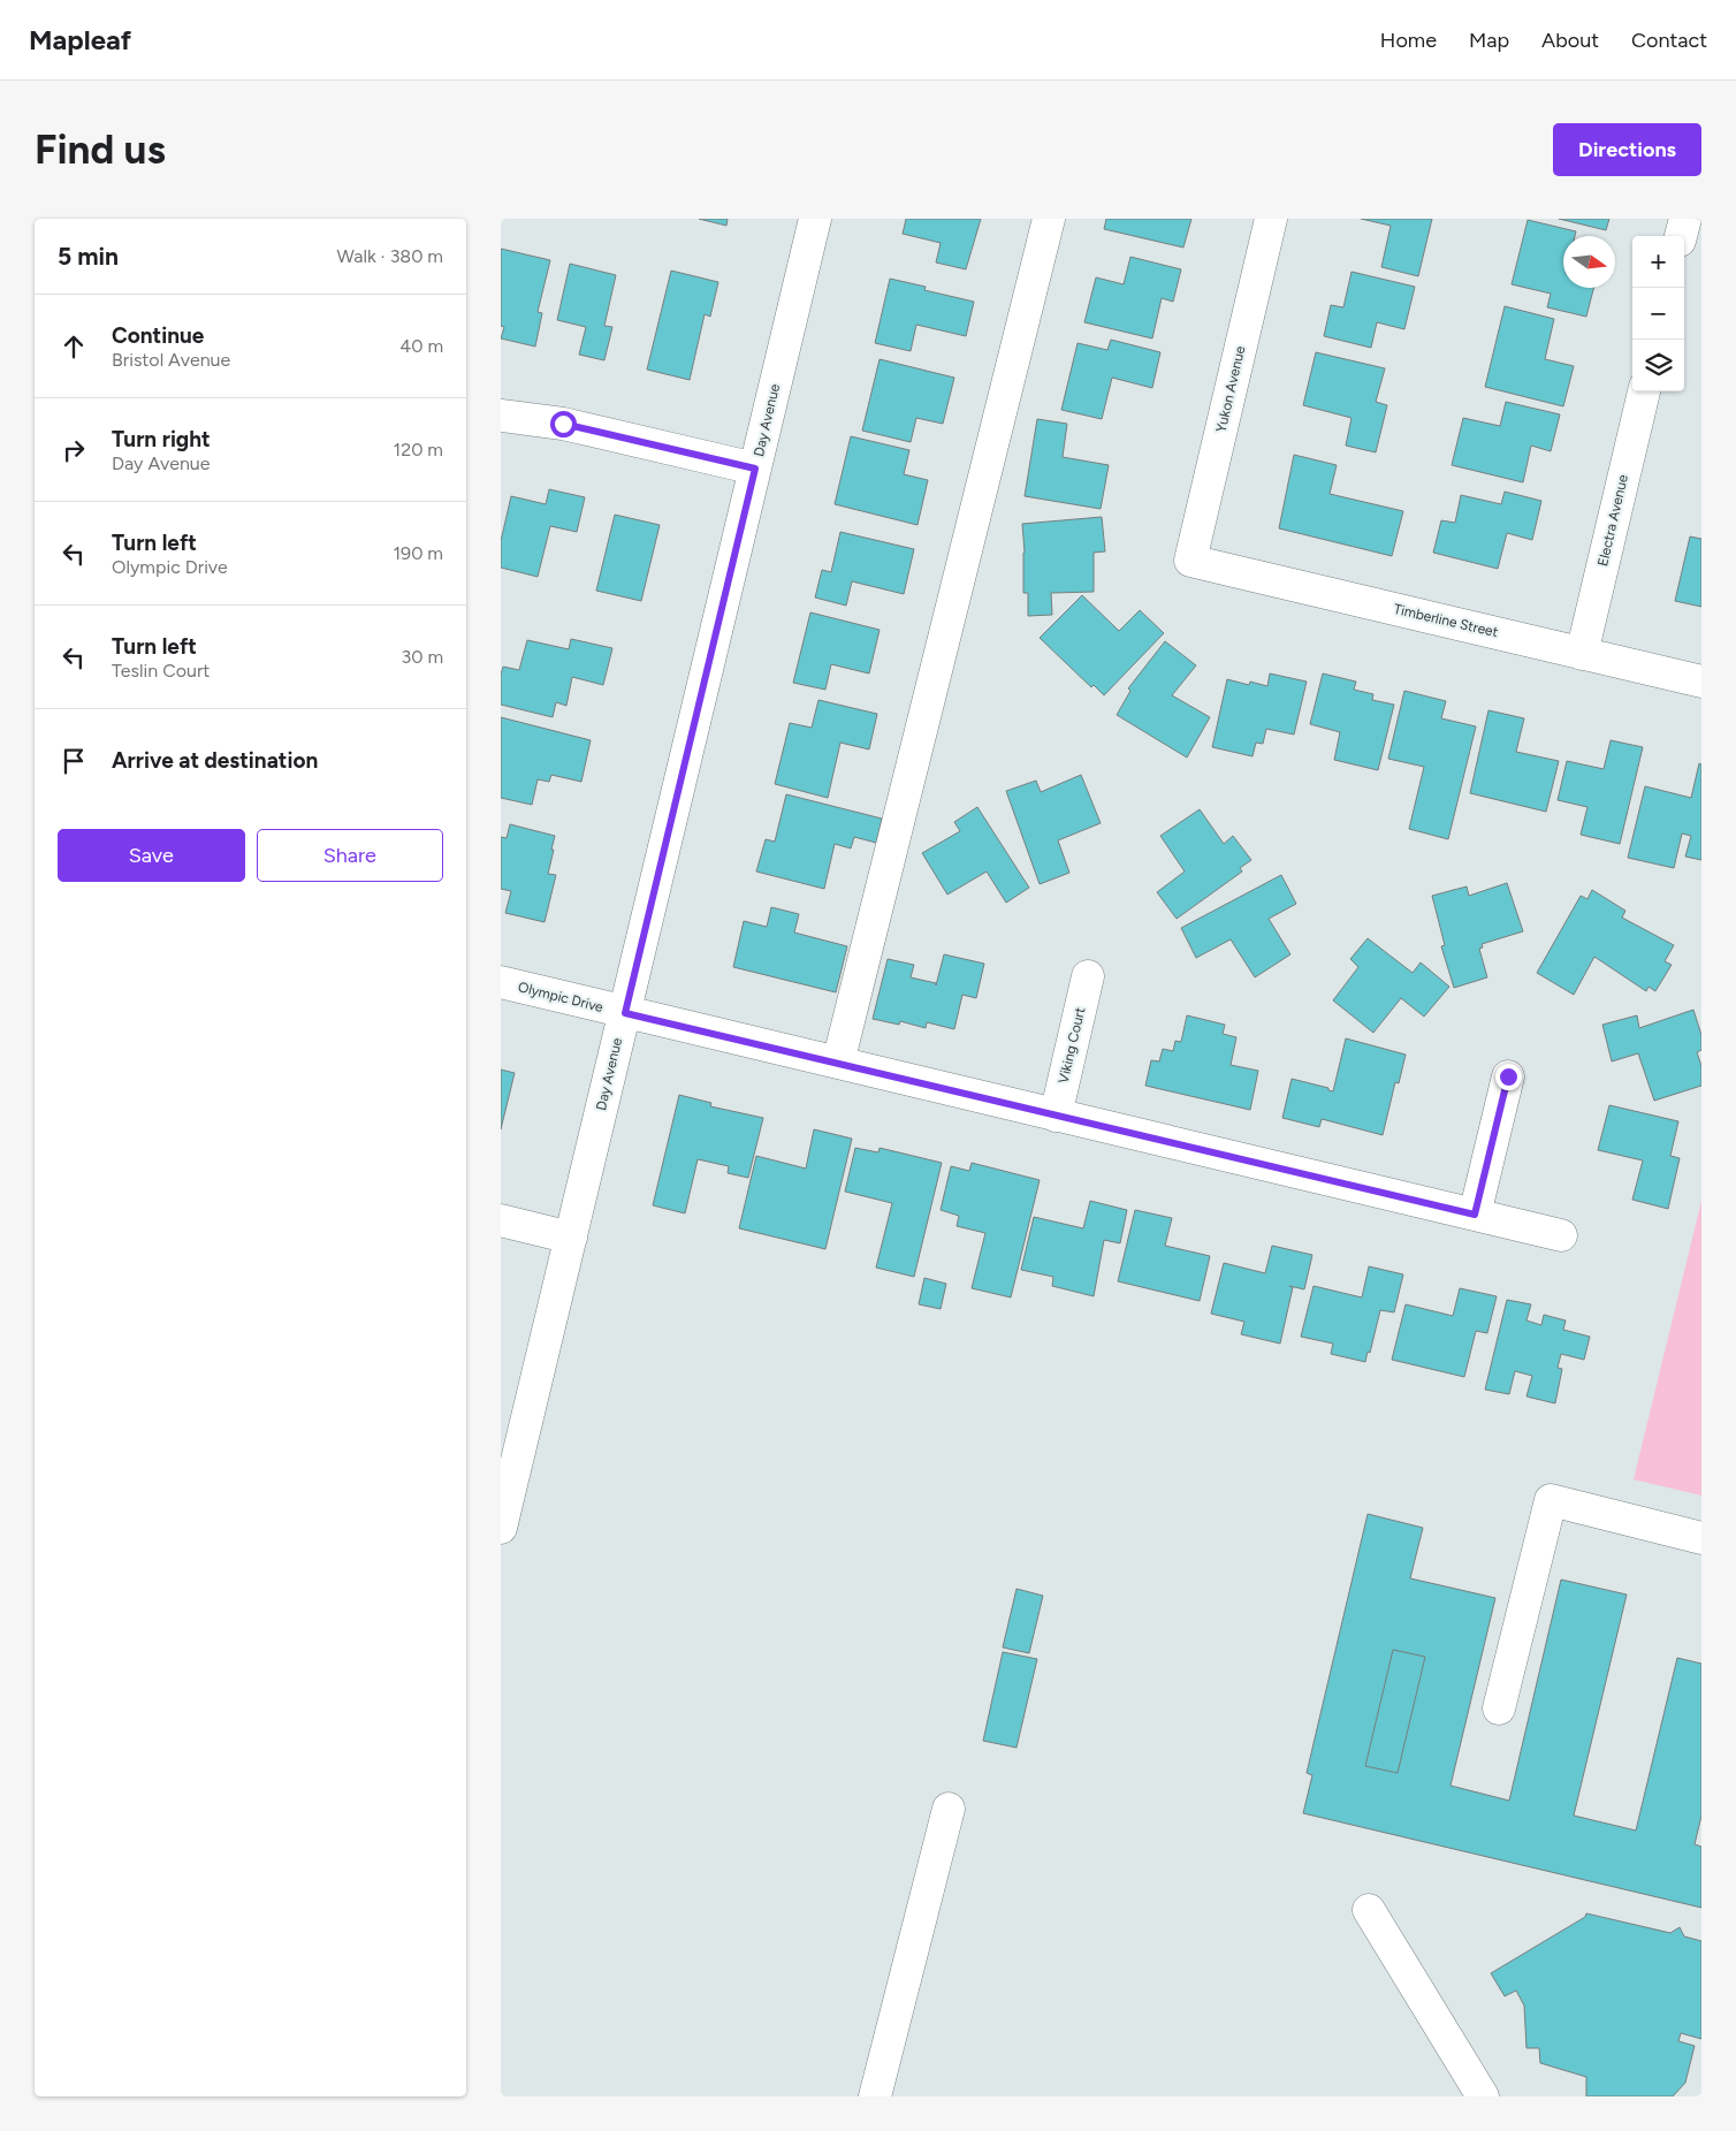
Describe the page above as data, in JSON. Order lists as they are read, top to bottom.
{
  "streets": {
    "street": [
      "Yukon Avenue",
      "Day Avenue",
      "Electra Avenue",
      "Timberline Street",
      "Olympic Drive",
      "Viking Court"
    ]
  },
  "crossings": [
    ["Yukon Avenue", "Timberline Street"],
    ["Day Avenue", "Olympic Drive"],
    ["Electra Avenue", "Timberline Street"],
    ["Olympic Drive", "Viking Court"]
  ],
  "north": "right",
  "page": {
    "header": "Mapleaf",
    "nav": [
      "Home",
      "Map",
      "About",
      "Contact"
    ],
    "buttons": [
      "Directions",
      ["Save", "Share"]
    ],
    "title": "Find us",
    "heading": ["5 min", "Walk · 380 m"],
    "map_buttons": ["+", "−"],
    "list": [
      ["Continue", "Bristol Avenue", "40 m"],
      ["Turn right", "Day Avenue", "120 m"],
      ["Turn left", "Olympic Drive", "190 m"],
      ["Turn left", "Teslin Court", "30 m"],
      "Arrive at destination"
    ]
  }
}
